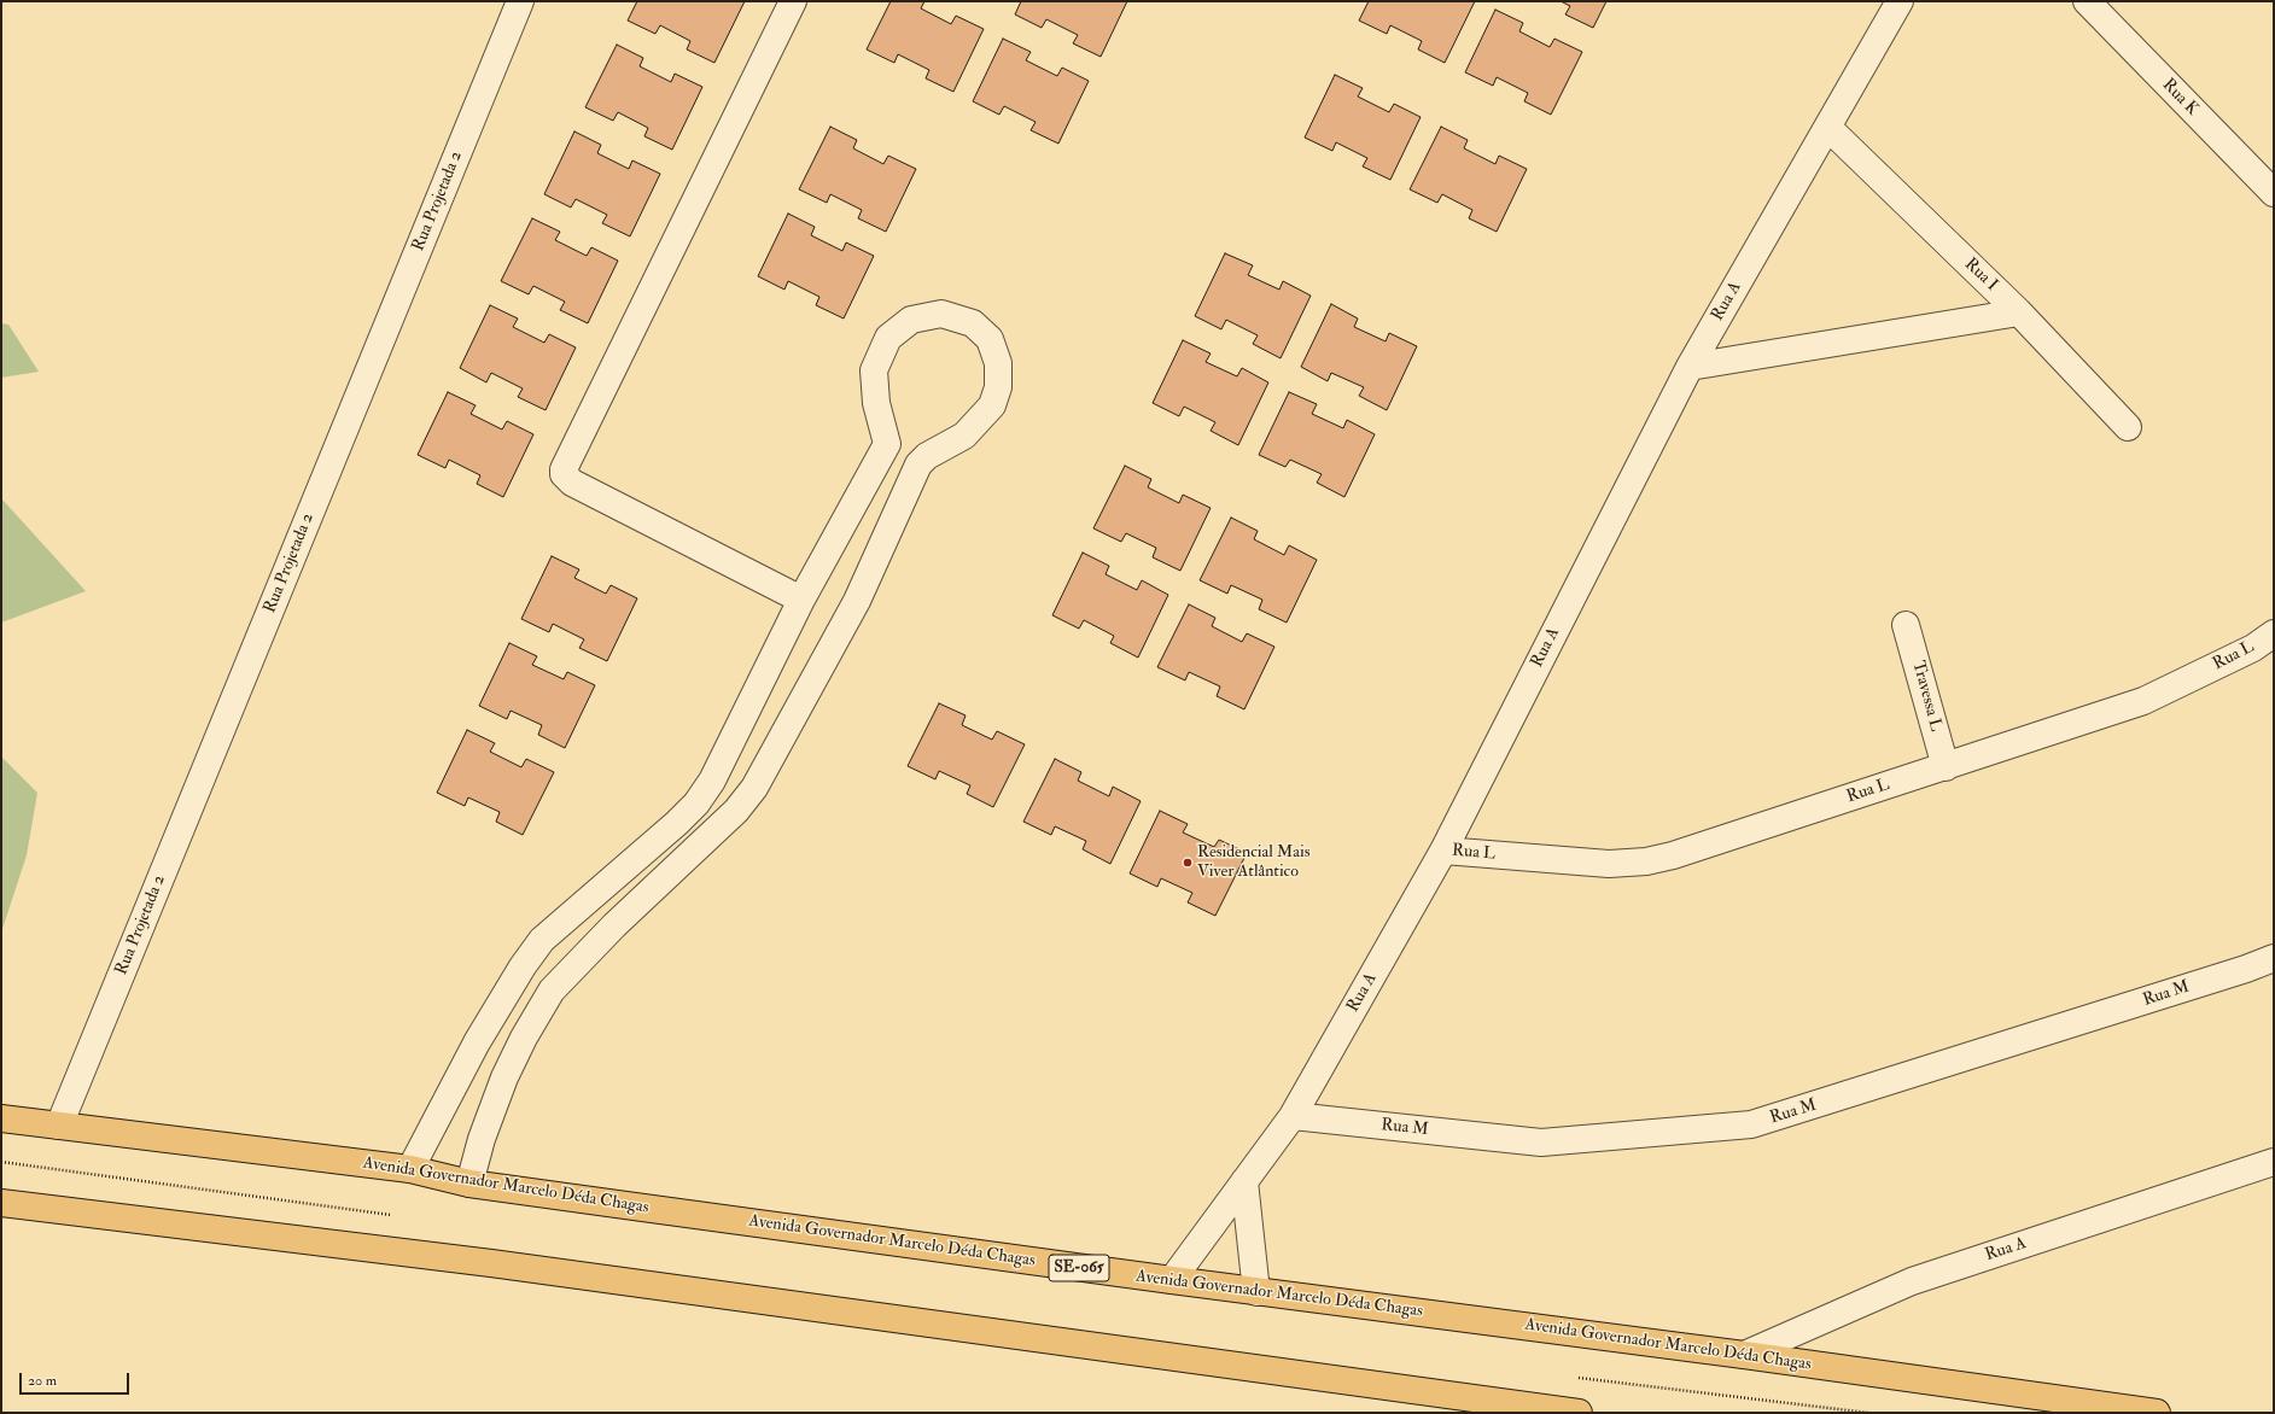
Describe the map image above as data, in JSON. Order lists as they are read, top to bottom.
{
  "streets": {
    "main road": ["Avenida Governador Marcelo Déda Chagas", "SE-065"],
    "street": [
      "Rua K",
      "Rua Projetada 2",
      "Rua I",
      "Rua A",
      "Rua L",
      "Travessa L",
      "Rua M"
    ]
  },
  "crossings": [
    ["Rua Projetada 2", "Avenida Governador Marcelo Déda Chagas"],
    ["Rua I", "Rua A"],
    ["Rua A", "Rua L"],
    ["Rua A", "Rua M"],
    ["Rua A", "Avenida Governador Marcelo Déda Chagas"],
    ["Rua L", "Travessa L"]
  ],
  "places": ["Residencial Mais Viver Atlântico"],
  "scale_bar": "20 m"
}
